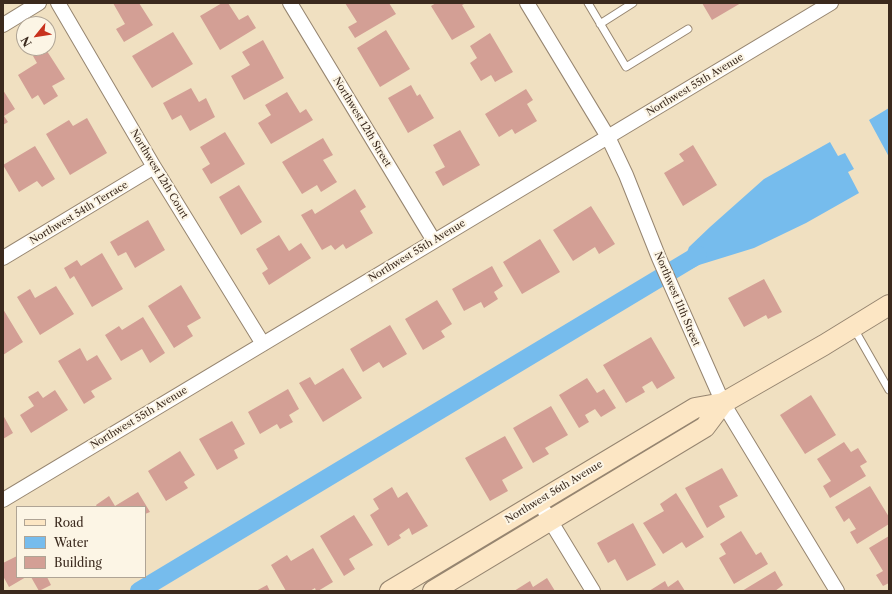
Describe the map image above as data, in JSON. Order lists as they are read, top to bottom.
{
  "streets": {
    "street": [
      "Northwest 55th Avenue",
      "Northwest 12th Street",
      "Northwest 12th Court",
      "Northwest 54th Terrace",
      "Northwest 11th Street",
      "Northwest 56th Avenue"
    ]
  },
  "crossings": [
    ["Northwest 55th Avenue", "Northwest 12th Street"],
    ["Northwest 55th Avenue", "Northwest 12th Court"],
    ["Northwest 55th Avenue", "Northwest 11th Street"],
    ["Northwest 12th Court", "Northwest 54th Terrace"],
    ["Northwest 11th Street", "Northwest 56th Avenue"]
  ],
  "legend": ["Road", "Water", "Building"],
  "north": "bottom left"
}
